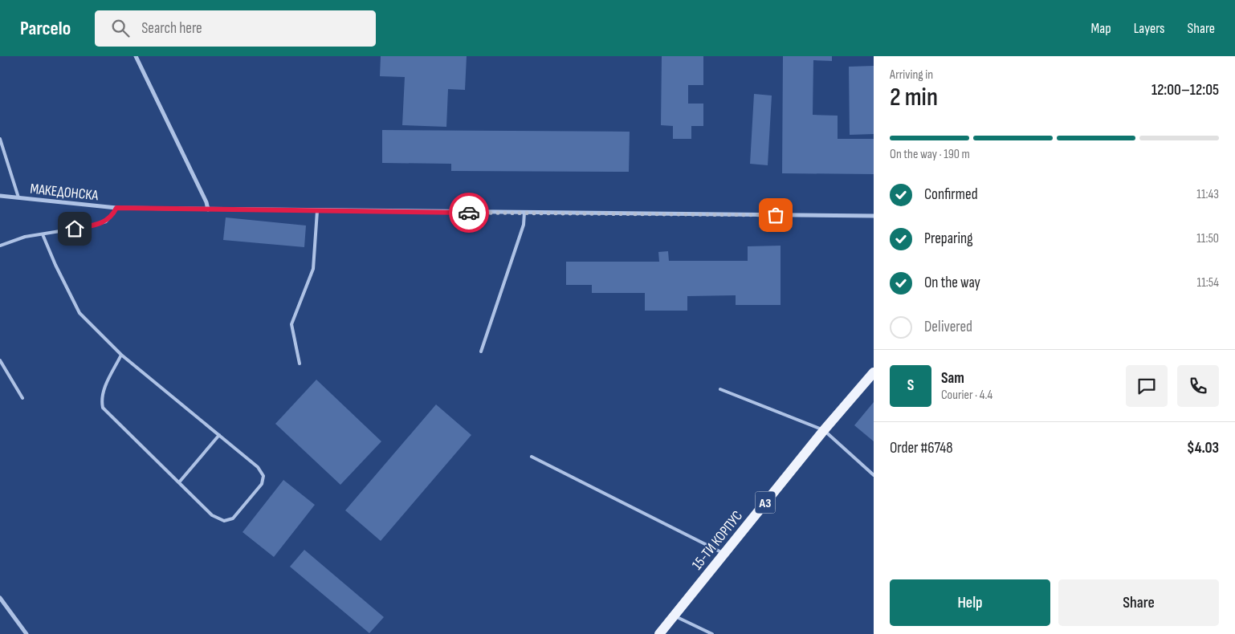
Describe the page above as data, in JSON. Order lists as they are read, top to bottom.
{
  "streets": {
    "main road": ["A3", "15-ТИ КОРПУС"],
    "street": ["МАКЕДОНСКА"]
  },
  "page": {
    "header": "Parcelo",
    "search": "Search here",
    "nav": ["Map", "Layers", "Share"],
    "heading": ["2 min", "Arriving in", "12:00–12:05"],
    "panel": [
      "Sam",
      "Courier · 4.4",
      "Order #6748",
      "$4.03"
    ],
    "bar": "On the way · 190 m",
    "list": [
      ["Confirmed", "11:43"],
      ["Preparing", "11:50"],
      ["On the way", "11:54"],
      "Delivered"
    ],
    "round": "S",
    "buttons": ["Help", "Share"]
  }
}
